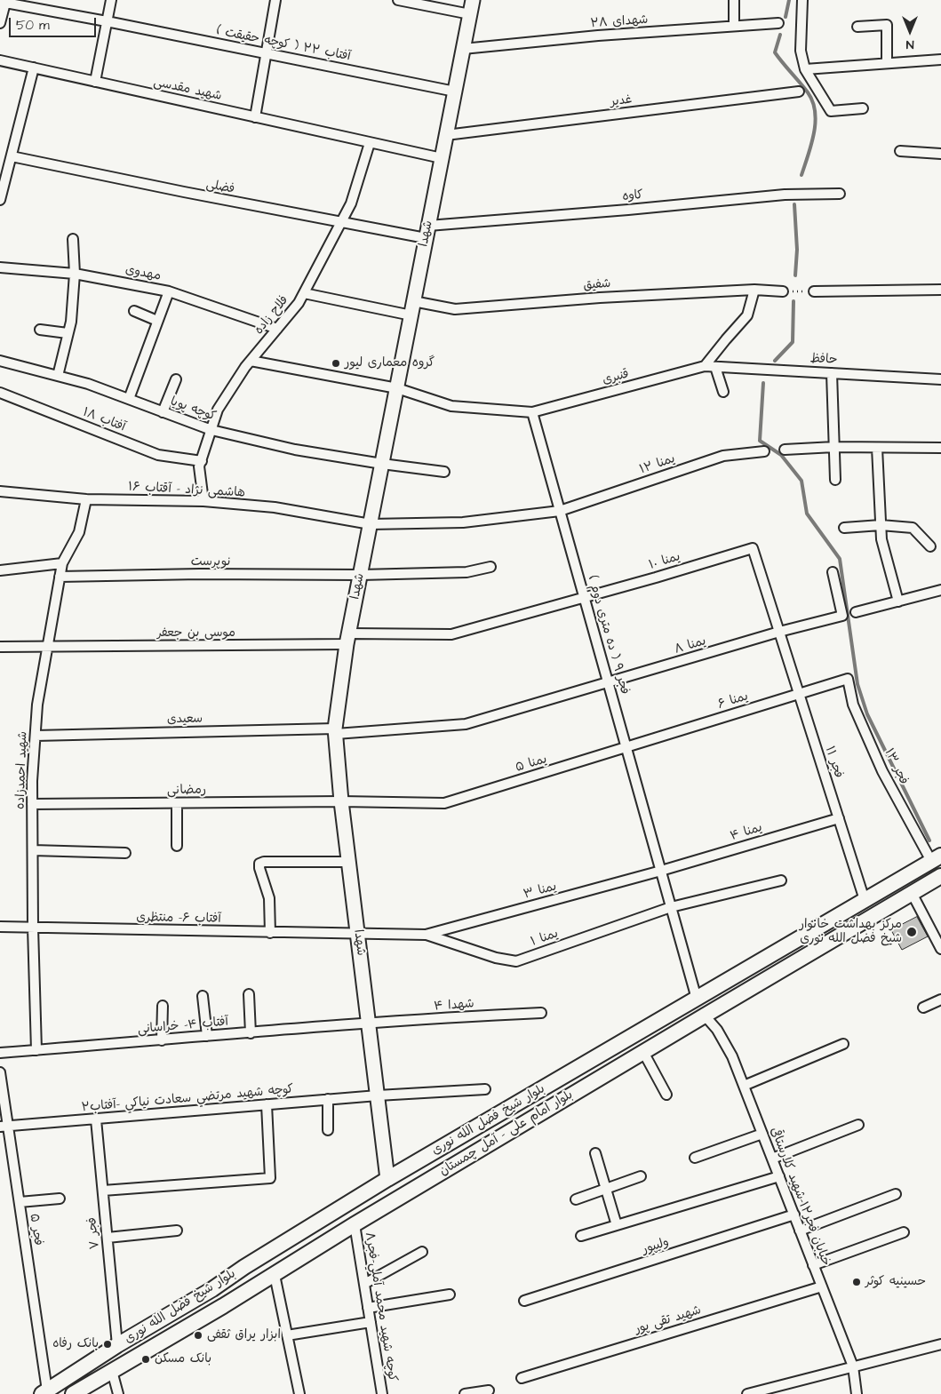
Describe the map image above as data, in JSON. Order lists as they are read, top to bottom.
{
  "streets": {
    "main road": ["شهدا", "بلوار شیخ فضل الله نوری", "بلوار امام علی - آمل چمستان"],
    "street": [
      "شهدای ۲۸",
      "آفتاب ۲۲ ( کوچه حقیقت )",
      "شهید مقدسی",
      "غدیر",
      "فضلی",
      "کاوه",
      "مهدوی",
      "شفیق",
      "فلاح زاده",
      "حافظ",
      "قنبری",
      "کوچه پویا",
      "آفتاب ۱۸",
      "یمنا ۱۲",
      "هاشمی نژاد - آقتاب ۱۶",
      "یمنا ۱۰",
      "نوپرست",
      "موسی بن جعفر",
      "فجر ۹ ( ده متری دوم )",
      "یمنا ۸",
      "یمنا ۶",
      "سعیدی",
      "فجر ۱۱",
      "یمنا ۵",
      "فجر ۱۳",
      "شهید احمدزاده",
      "رمضانی",
      "یمنا ۴",
      "یمنا ۳",
      "آفتاب ۶- منتظری",
      "یمنا ۱",
      "شهدا ۴",
      "آفتاب ۴- خراسانی",
      "كوچه شهيد مرتضي سعادت نياكي -آفتاب۲",
      "خيابان فجر۱۲-شهيد كلارستاقی",
      "فجر ۵",
      "فجر ۷",
      "ولیپور",
      "كوچه شهيد محمد آملي-فجر۸",
      "شهید تقی پور"
    ]
  },
  "crossings": [
    ["شهدای ۲۸", "شهدا"],
    ["آفتاب ۲۲ ( کوچه حقیقت )", "شهدا"],
    ["شهید مقدسی", "شهدا"],
    ["شهید مقدسی", "فلاح زاده"],
    ["غدیر", "شهدا"],
    ["فضلی", "کاوه"],
    ["فضلی", "شهدا"],
    ["فضلی", "فلاح زاده"],
    ["کاوه", "شهدا"],
    ["شهدا", "شفیق"],
    ["شهدا", "کوچه پویا"],
    ["شهدا", "هاشمی نژاد - آقتاب ۱۶"],
    ["شهدا", "نوپرست"],
    ["شهدا", "موسی بن جعفر"],
    ["شهدا", "سعیدی"],
    ["شهدا", "یمنا ۵"],
    ["شهدا", "رمضانی"],
    ["شهدا", "آفتاب ۶- منتظری"],
    ["شهدا", "شهدا ۴"],
    ["شهدا", "آفتاب ۴- خراسانی"],
    ["شهدا", "كوچه شهيد مرتضي سعادت نياكي -آفتاب۲"],
    ["شهدا", "بلوار شیخ فضل الله نوری"],
    ["مهدوی", "فلاح زاده"],
    ["فلاح زاده", "کوچه پویا"],
    ["فلاح زاده", "آفتاب ۱۸"],
    ["فلاح زاده", "هاشمی نژاد - آقتاب ۱۶"],
    ["حافظ", "قنبری"],
    ["قنبری", "فجر ۹ ( ده متری دوم )"],
    ["یمنا ۱۲", "هاشمی نژاد - آقتاب ۱۶"],
    ["یمنا ۱۲", "فجر ۹ ( ده متری دوم )"],
    ["هاشمی نژاد - آقتاب ۱۶", "شهید احمدزاده"],
    ["یمنا ۱۰", "موسی بن جعفر"],
    ["یمنا ۱۰", "فجر ۹ ( ده متری دوم )"],
    ["یمنا ۱۰", "فجر ۱۱"],
    ["نوپرست", "شهید احمدزاده"],
    ["موسی بن جعفر", "شهید احمدزاده"],
    ["فجر ۹ ( ده متری دوم )", "یمنا ۸"],
    ["فجر ۹ ( ده متری دوم )", "یمنا ۶"],
    ["فجر ۹ ( ده متری دوم )", "یمنا ۵"],
    ["فجر ۹ ( ده متری دوم )", "یمنا ۴"],
    ["فجر ۹ ( ده متری دوم )", "یمنا ۳"],
    ["فجر ۹ ( ده متری دوم )", "یمنا ۱"],
    ["فجر ۹ ( ده متری دوم )", "بلوار شیخ فضل الله نوری"],
    ["یمنا ۸", "سعیدی"],
    ["یمنا ۸", "فجر ۱۱"],
    ["یمنا ۶", "فجر ۱۱"],
    ["یمنا ۶", "یمنا ۵"],
    ["یمنا ۶", "فجر ۱۳"],
    ["سعیدی", "شهید احمدزاده"],
    ["فجر ۱۱", "یمنا ۴"],
    ["فجر ۱۱", "بلوار شیخ فضل الله نوری"],
    ["یمنا ۵", "رمضانی"],
    ["فجر ۱۳", "بلوار شیخ فضل الله نوری"],
    ["شهید احمدزاده", "رمضانی"],
    ["شهید احمدزاده", "آفتاب ۶- منتظری"],
    ["شهید احمدزاده", "آفتاب ۴- خراسانی"],
    ["یمنا ۴", "یمنا ۳"],
    ["یمنا ۳", "آفتاب ۶- منتظری"],
    ["یمنا ۳", "یمنا ۱"],
    ["آفتاب ۶- منتظری", "یمنا ۱"],
    ["شهدا ۴", "آفتاب ۴- خراسانی"],
    ["كوچه شهيد مرتضي سعادت نياكي -آفتاب۲", "فجر ۵"],
    ["كوچه شهيد مرتضي سعادت نياكي -آفتاب۲", "فجر ۷"],
    ["بلوار شیخ فضل الله نوری", "فجر ۵"],
    ["بلوار شیخ فضل الله نوری", "فجر ۷"],
    ["بلوار امام علی - آمل چمستان", "خيابان فجر۱۲-شهيد كلارستاقی"],
    ["بلوار امام علی - آمل چمستان", "كوچه شهيد محمد آملي-فجر۸"],
    ["خيابان فجر۱۲-شهيد كلارستاقی", "ولیپور"],
    ["خيابان فجر۱۲-شهيد كلارستاقی", "شهید تقی پور"]
  ],
  "places": [
    "گروه معماری لیور",
    "مرکز بهداشت خانوار شیخ فضل الله نوری",
    "حسینیه کوثر",
    "ابزار یراق ثقفی",
    "بانک رفاه",
    "بانک مسکن"
  ],
  "scale_bar": "50 m",
  "north": "bottom"
}
